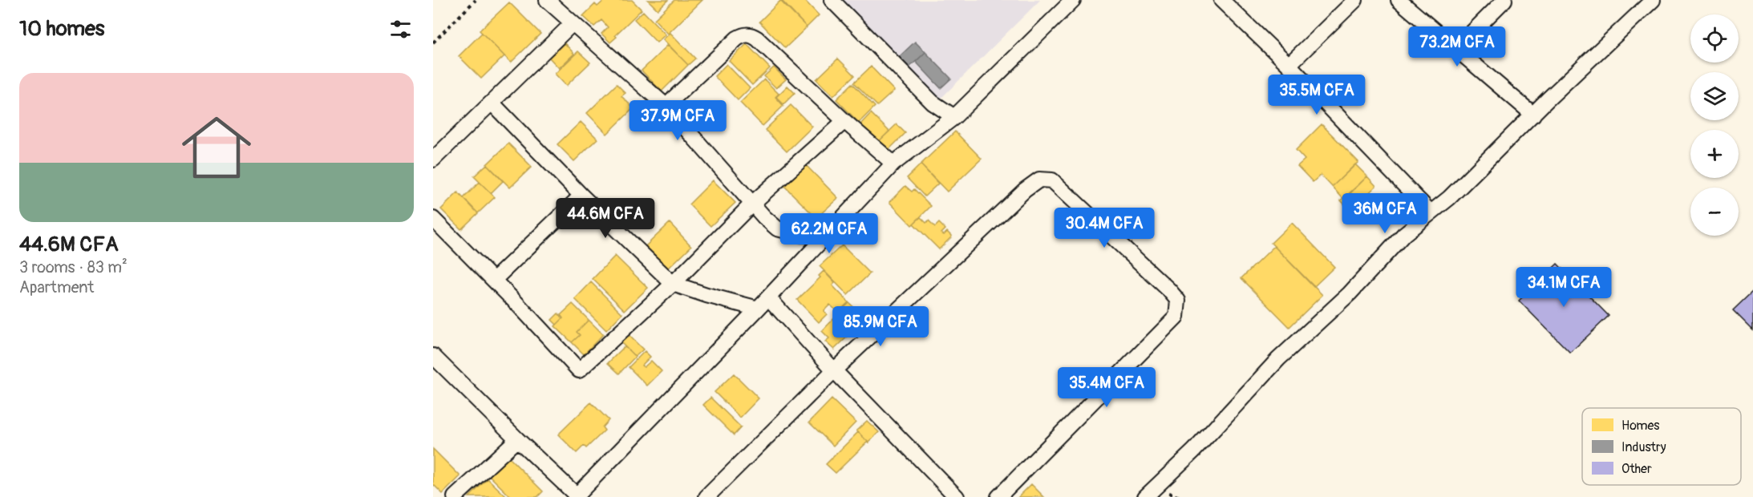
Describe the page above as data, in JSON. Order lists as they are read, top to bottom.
{
  "legend": ["Homes", "Industry", "Other"],
  "page": {
    "heading": "10 homes",
    "map_buttons": ["+", "−"],
    "price": [
      "73.2M CFA",
      "35.5M CFA",
      "37.9M CFA",
      "36M CFA",
      "44.6M CFA",
      "30.4M CFA",
      "62.2M CFA",
      "34.1M CFA",
      "85.9M CFA",
      "35.4M CFA"
    ],
    "list": [
      {
        "name": "44.6M CFA",
        "note": "3 rooms · 83 m² · Apartment"
      }
    ]
  }
}
